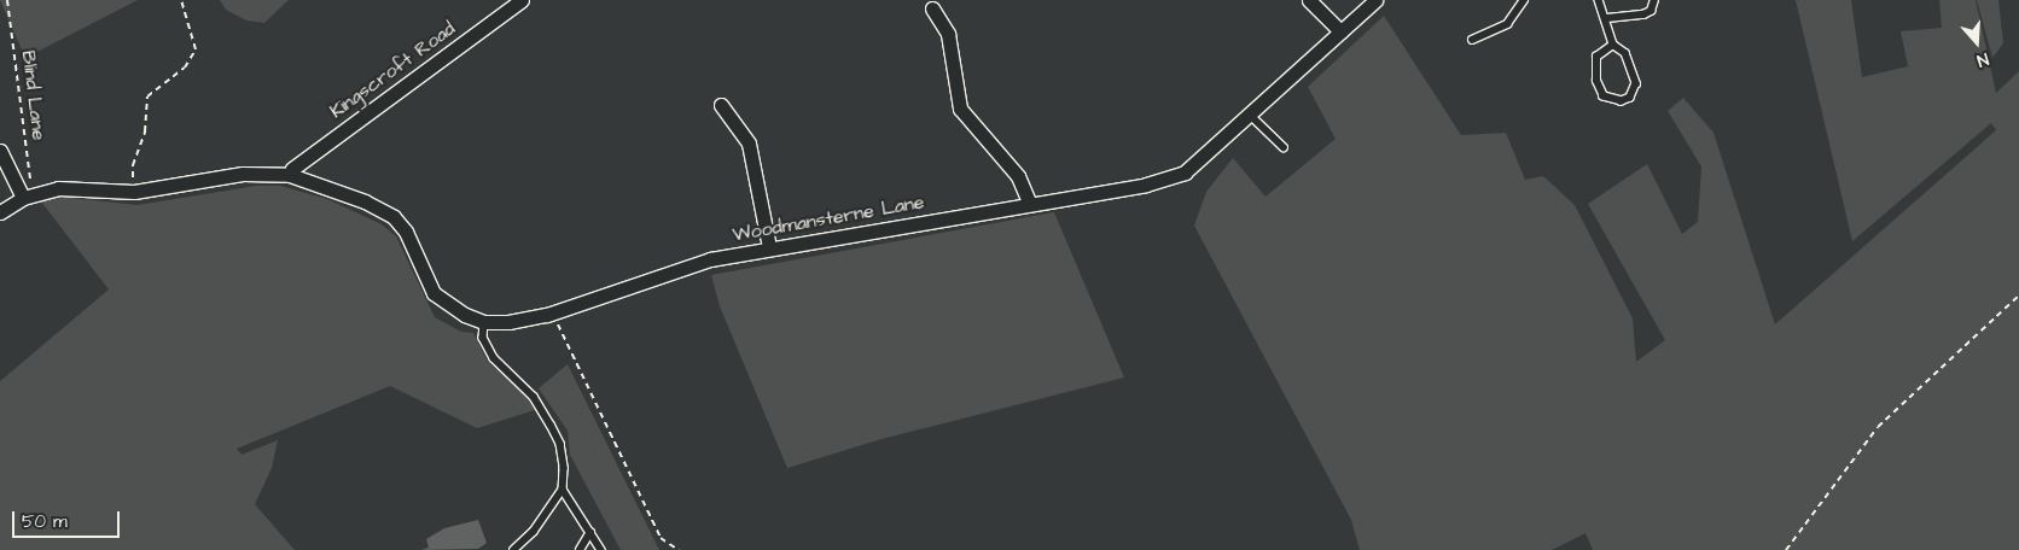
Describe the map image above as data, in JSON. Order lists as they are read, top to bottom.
{
  "streets": {
    "street": ["Kingscroft Road", "Woodmansterne Lane"],
    "path": ["Blind Lane"]
  },
  "crossings": [
    ["Kingscroft Road", "Woodmansterne Lane"],
    ["Blind Lane", "Woodmansterne Lane"]
  ],
  "scale_bar": "50 m",
  "north": "bottom"
}
